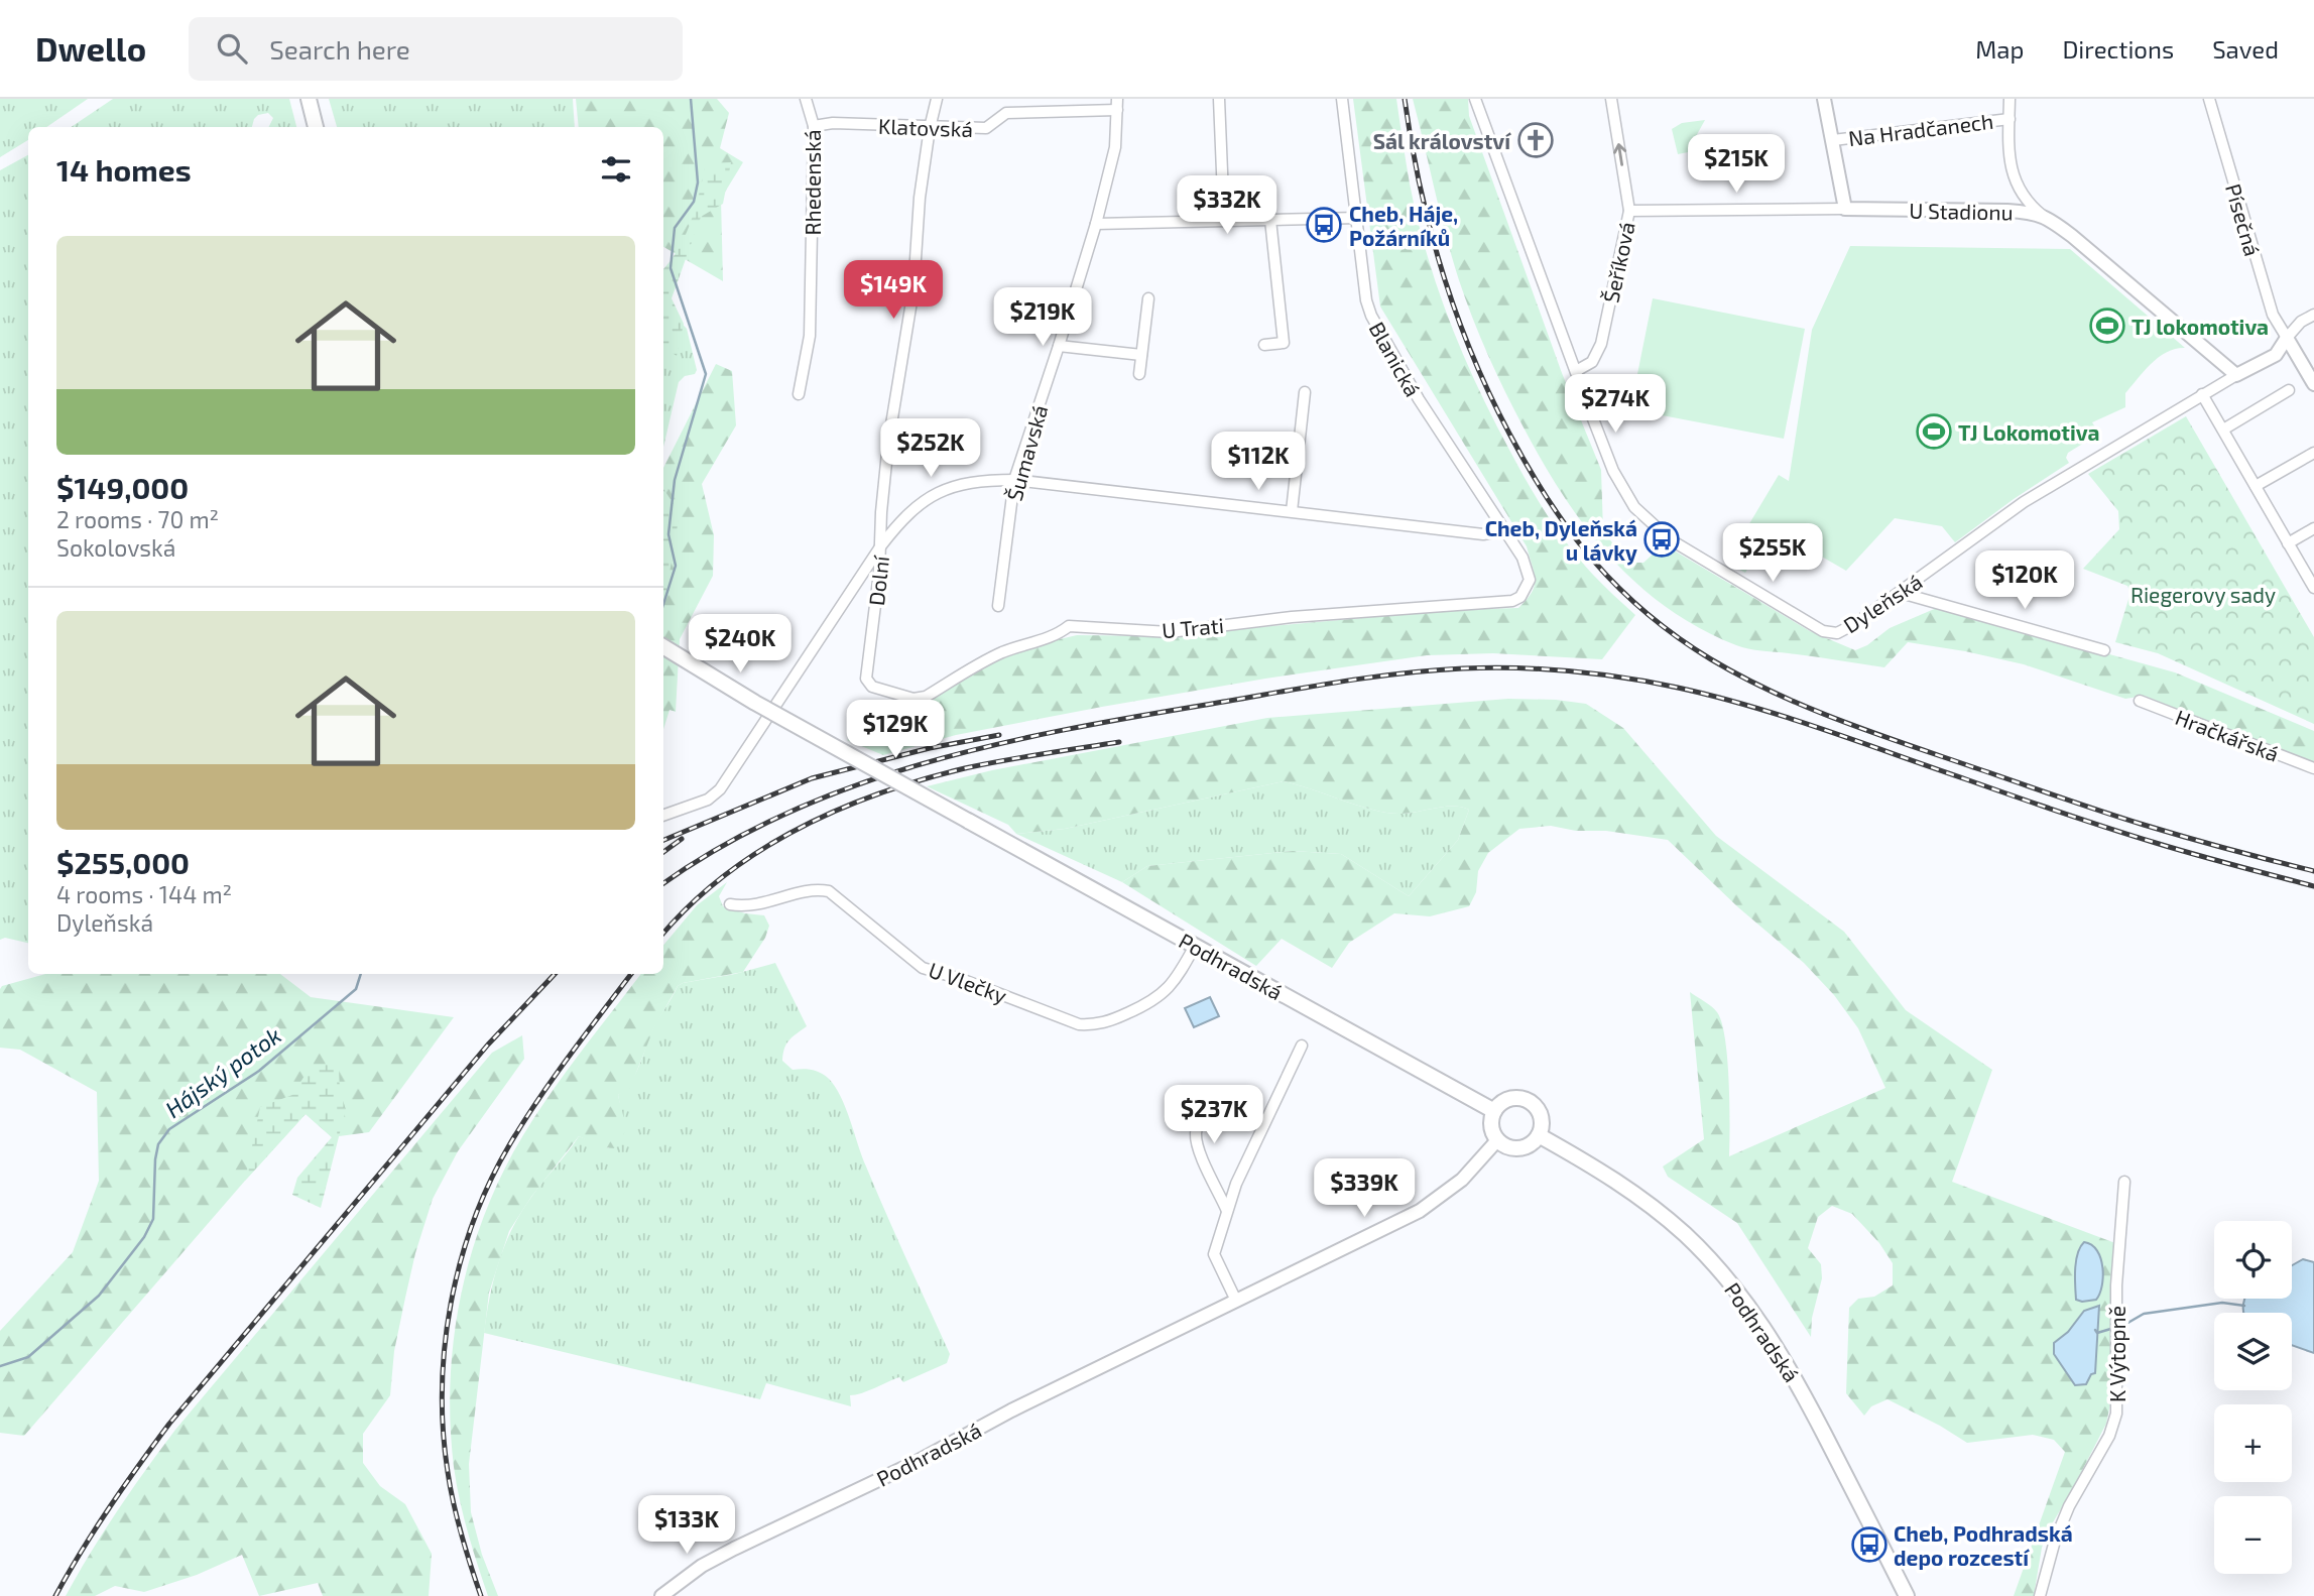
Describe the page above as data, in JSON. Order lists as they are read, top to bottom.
{
  "streets": {
    "main road": ["Podhradská"],
    "street": [
      "Klatovská",
      "Na Hradčanech",
      "Rhedenská",
      "U Stadionu",
      "Písečná",
      "Šeříková",
      "Blanická",
      "Šumavská",
      "Dolní",
      "Dyleňská",
      "U Trati",
      "Hračkářská",
      "U Vlečky",
      "K Výtopně"
    ]
  },
  "crossings": [
    ["Klatovská", "Rhedenská"],
    ["Klatovská", "Šumavská"],
    ["U Stadionu", "Šeříková"],
    ["U Stadionu", "Dyleňská"],
    ["Písečná", "Dyleňská"],
    ["Šeříková", "Dyleňská"],
    ["Blanická", "Dolní"],
    ["Blanická", "U Trati"],
    ["Šumavská", "Dolní"],
    ["Dolní", "U Trati"],
    ["Podhradská", "U Vlečky"]
  ],
  "one_way": ["Šeříková"],
  "water": ["Hájský potok"],
  "parks": ["Riegerovy sady"],
  "places": {
    "church": ["Sál království"],
    "bus stop": ["Cheb, Háje, Požárníků", "Cheb, Dyleňská u lávky", "Cheb, Podhradská depo rozcestí"],
    "sports": ["TJ lokomotiva", "TJ Lokomotiva"]
  },
  "page": {
    "header": "Dwello",
    "search": "Search here",
    "nav": ["Map", "Directions", "Saved"],
    "heading": "14 homes",
    "price": [
      "$215K",
      "$332K",
      "$149K",
      "$219K",
      "$274K",
      "$252K",
      "$112K",
      "$255K",
      "$120K",
      "$240K",
      "$129K",
      "$237K",
      "$339K",
      "$133K"
    ],
    "list": [
      {
        "name": "$149,000",
        "note": "2 rooms · 70 m² · Sokolovská"
      },
      {
        "name": "$255,000",
        "note": "4 rooms · 144 m² · Dyleňská"
      }
    ],
    "map_buttons": ["+", "−"]
  }
}
